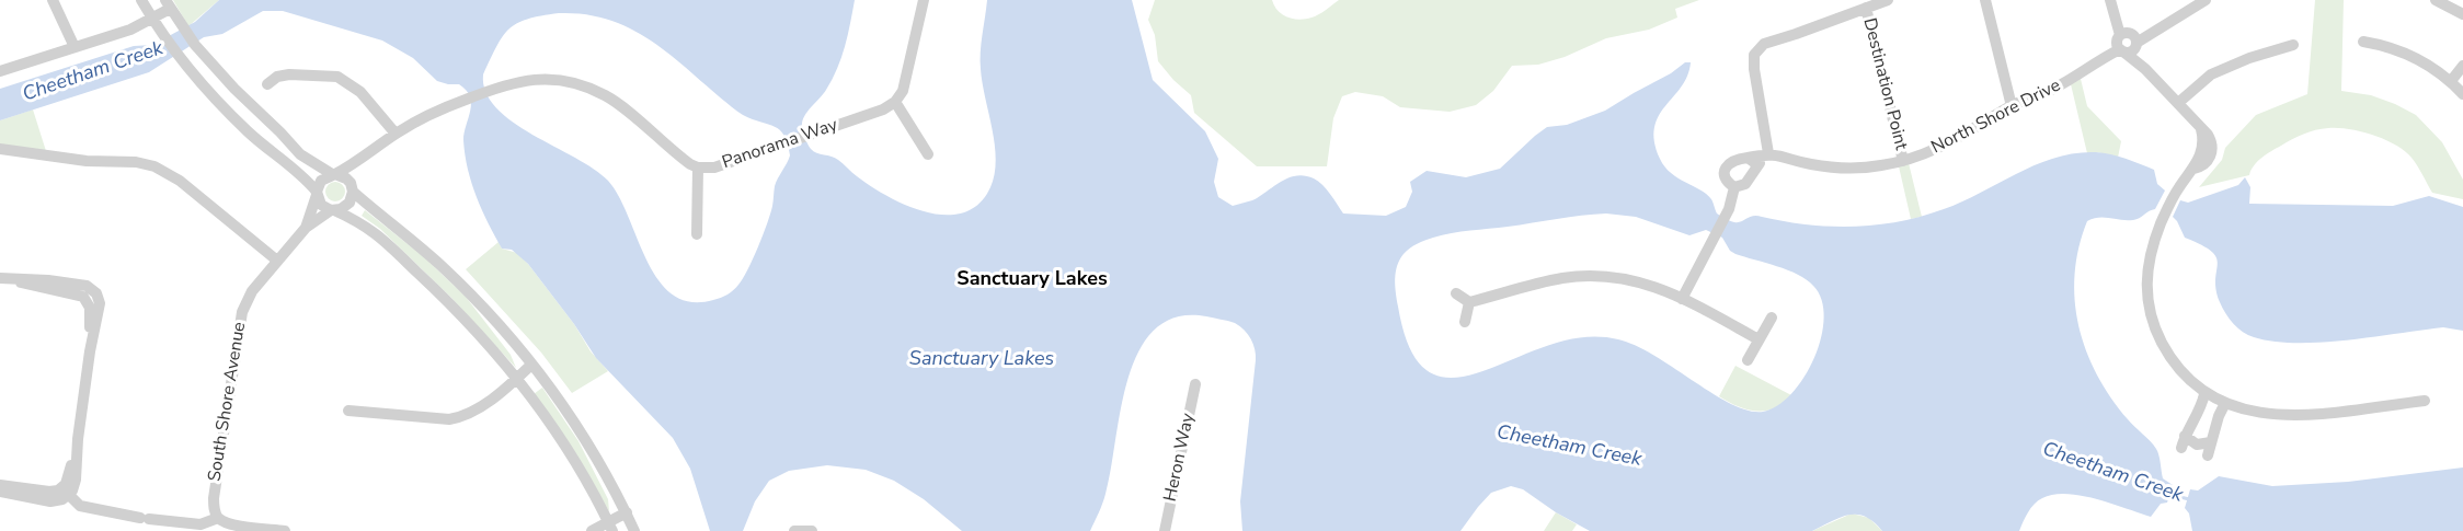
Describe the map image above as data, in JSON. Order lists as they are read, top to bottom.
{
  "streets": {
    "street": [
      "Destination Point",
      "North Shore Drive",
      "Panorama Way",
      "South Shore Avenue",
      "Heron Way"
    ]
  },
  "crossings": [
    ["Destination Point", "North Shore Drive"],
    ["Panorama Way", "South Shore Avenue"]
  ],
  "districts": ["Sanctuary Lakes"],
  "water": ["Cheetham Creek", "Sanctuary Lakes"]
}
